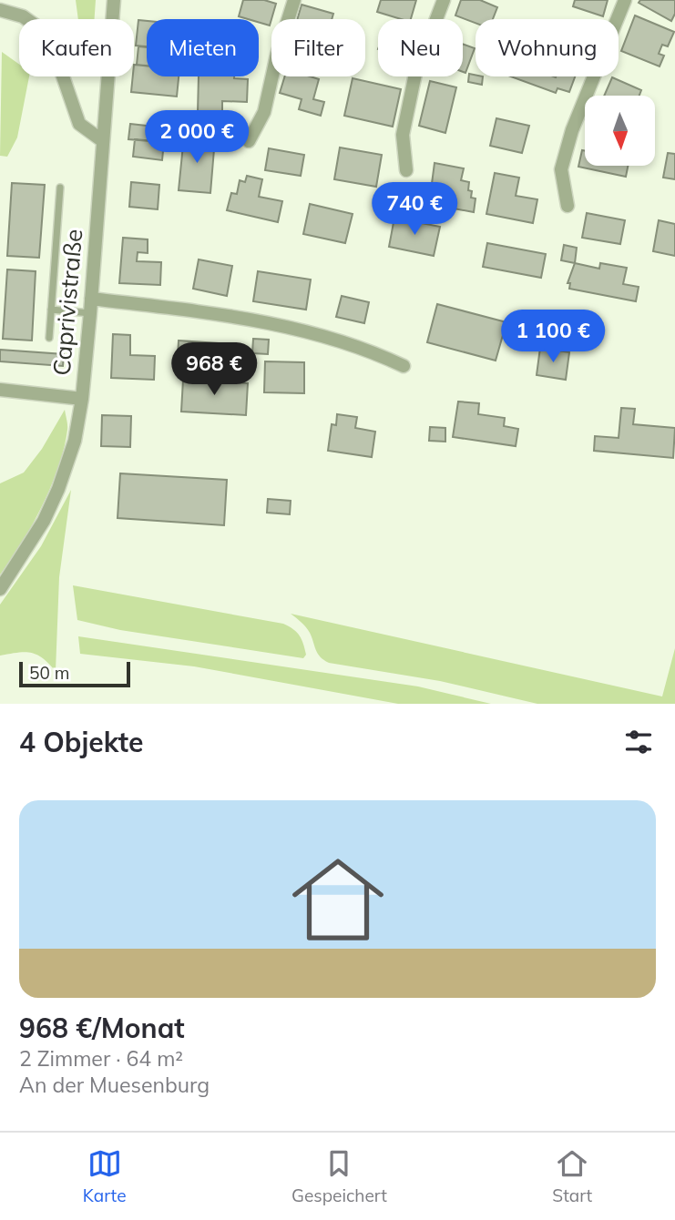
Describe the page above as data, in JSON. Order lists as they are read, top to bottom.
{
  "streets": {
    "street": ["Caprivistraße"]
  },
  "scale_bar": "50 m",
  "north": "bottom",
  "page": {
    "chip": [
      "Kaufen",
      "Mieten",
      "Filter",
      "Neu",
      "Wohnung"
    ],
    "price": [
      "2 000 €",
      "740 €",
      "1 100 €",
      "968 €"
    ],
    "scale": "50 m",
    "heading": "4 Objekte",
    "list": [
      {
        "name": "968 €/Monat",
        "note": "2 Zimmer · 64 m² · An der Muesenburg"
      }
    ],
    "tabs": ["Karte", "Gespeichert", "Start"]
  }
}
